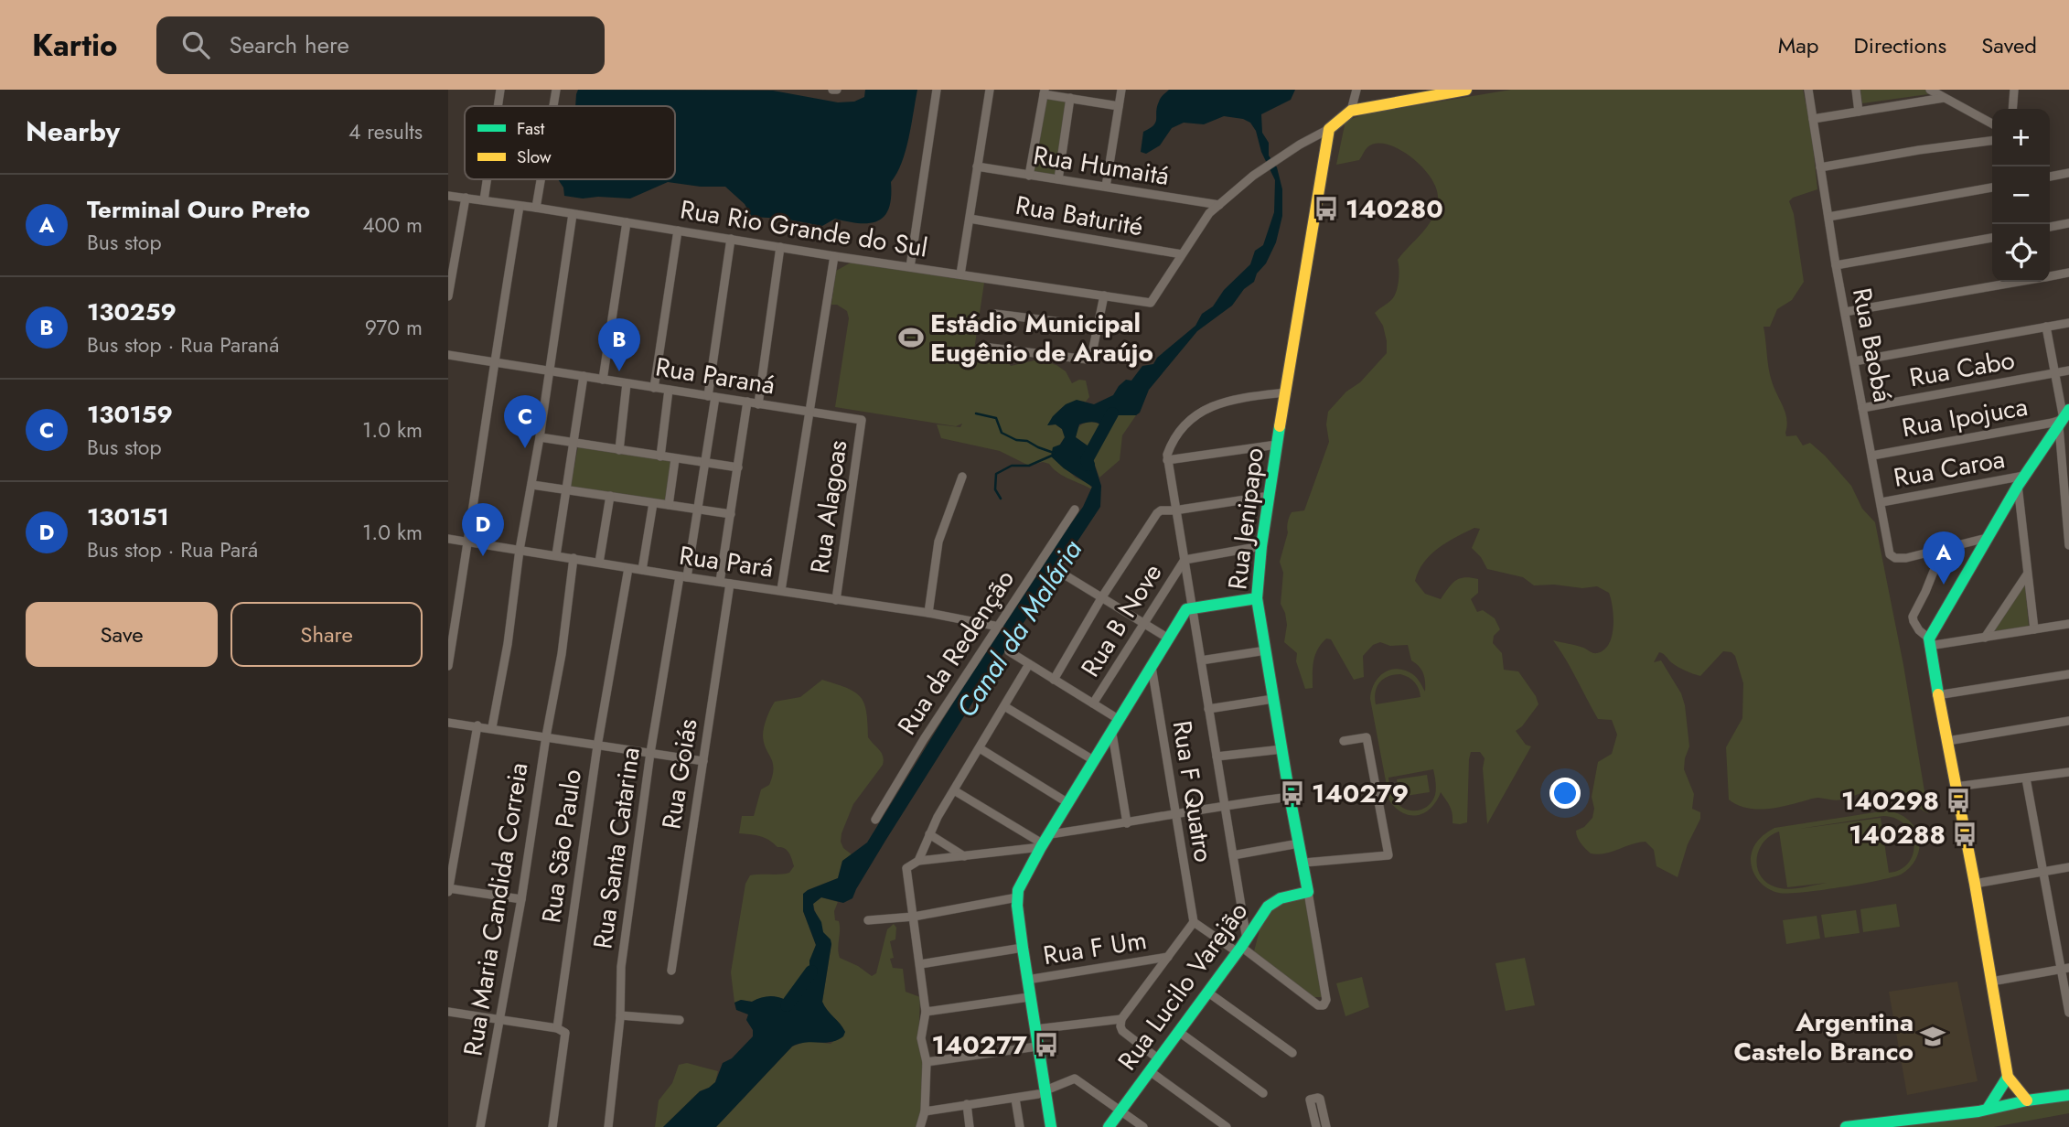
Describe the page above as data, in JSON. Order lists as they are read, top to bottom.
{
  "streets": {
    "main road": ["Rua Jenipapo", "Rua Lucilo Varejão"],
    "street": [
      "Rua Humaitá",
      "Rua Baturité",
      "Rua Rio Grande do Sul",
      "Rua Baobá",
      "Rua Cabo",
      "Rua Paraná",
      "Rua Ipojuca",
      "Rua Caroa",
      "Rua Alagoas",
      "Rua Pará",
      "Rua B Nove",
      "Rua da Redenção",
      "Rua Goiás",
      "Rua F Quatro",
      "Rua São Paulo",
      "Rua Santa Catarina",
      "Rua Maria Candida Correia",
      "Rua F Um"
    ]
  },
  "crossings": [
    ["Rua Baturité", "Rua Rio Grande do Sul"],
    ["Rua Rio Grande do Sul", "Rua Santa Catarina"],
    ["Rua Baobá", "Rua Cabo"],
    ["Rua Baobá", "Rua Ipojuca"],
    ["Rua Baobá", "Rua Caroa"],
    ["Rua Paraná", "Rua Alagoas"],
    ["Rua Paraná", "Rua Santa Catarina"],
    ["Rua Alagoas", "Rua Pará"],
    ["Rua Jenipapo", "Rua Lucilo Varejão"],
    ["Rua Pará", "Rua da Redenção"],
    ["Rua Pará", "Rua Goiás"],
    ["Rua Pará", "Rua São Paulo"],
    ["Rua Pará", "Rua Santa Catarina"],
    ["Rua Pará", "Rua Maria Candida Correia"]
  ],
  "water": ["Canal da Malária"],
  "places": {
    "bus stop": [
      "140280",
      "140279",
      "140298",
      "140288",
      "140277"
    ],
    "sports": ["Estádio Municipal Eugênio de Araújo"],
    "school or university": ["Argentina Castelo Branco"]
  },
  "legend": ["Fast", "Slow"],
  "page": {
    "header": "Kartio",
    "search": "Search here",
    "nav": ["Map", "Directions", "Saved"],
    "heading": ["Nearby", "4 results"],
    "map_buttons": ["+", "−"],
    "list": [
      {
        "mark": "A",
        "name": "Terminal Ouro Preto",
        "note": "Bus stop",
        "value": "400 m"
      },
      {
        "mark": "B",
        "name": "130259",
        "note": "Bus stop · Rua Paraná",
        "value": "970 m"
      },
      {
        "mark": "C",
        "name": "130159",
        "note": "Bus stop",
        "value": "1.0 km"
      },
      {
        "mark": "D",
        "name": "130151",
        "note": "Bus stop · Rua Pará",
        "value": "1.0 km"
      }
    ],
    "pins": [
      "B",
      "C",
      "D",
      "A"
    ],
    "buttons": ["Save", "Share"]
  }
}
